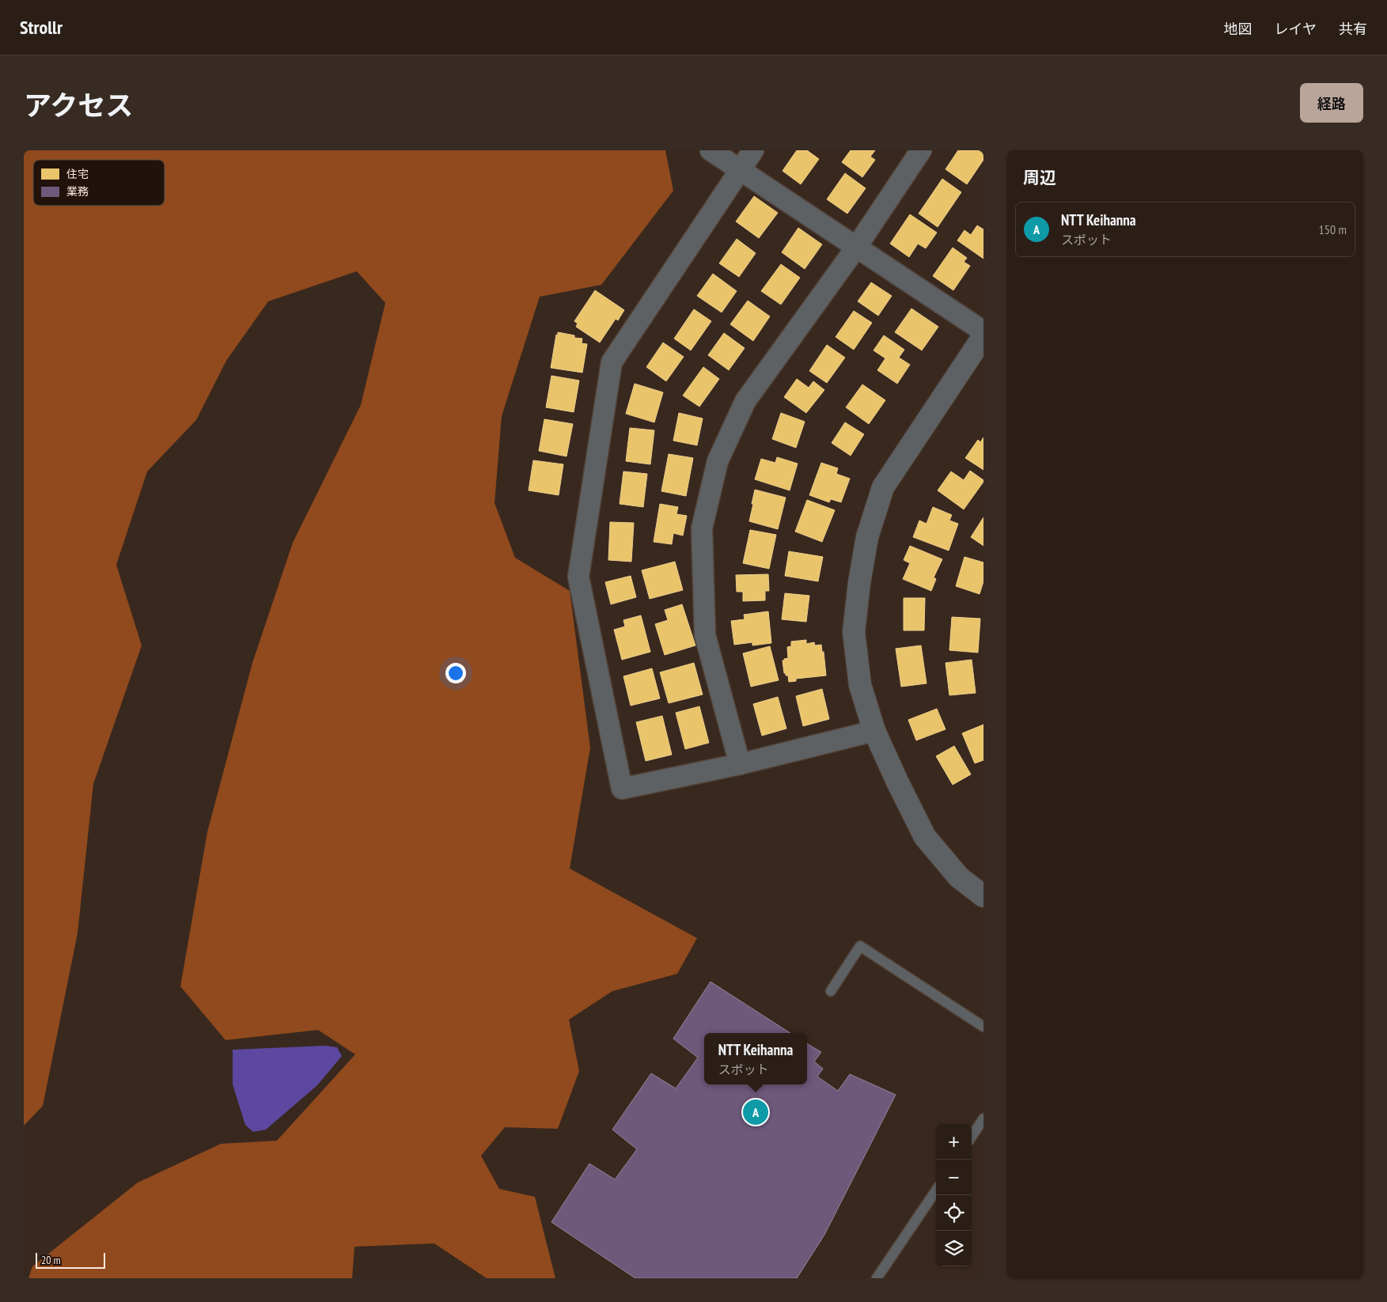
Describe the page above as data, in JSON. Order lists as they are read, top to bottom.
{
  "legend": ["住宅", "業務"],
  "scale_bar": "20 m",
  "page": {
    "header": "Strollr",
    "nav": ["地図", "レイヤ", "共有"],
    "title": "アクセス",
    "buttons": "経路",
    "heading": "周辺",
    "list": [
      {
        "mark": "A",
        "name": "NTT Keihanna",
        "note": "スポット",
        "value": "150 m"
      }
    ],
    "popup": ["NTT Keihanna", "スポット"],
    "pins": "A",
    "map_buttons": ["+", "−"],
    "scale": "20 m"
  }
}
